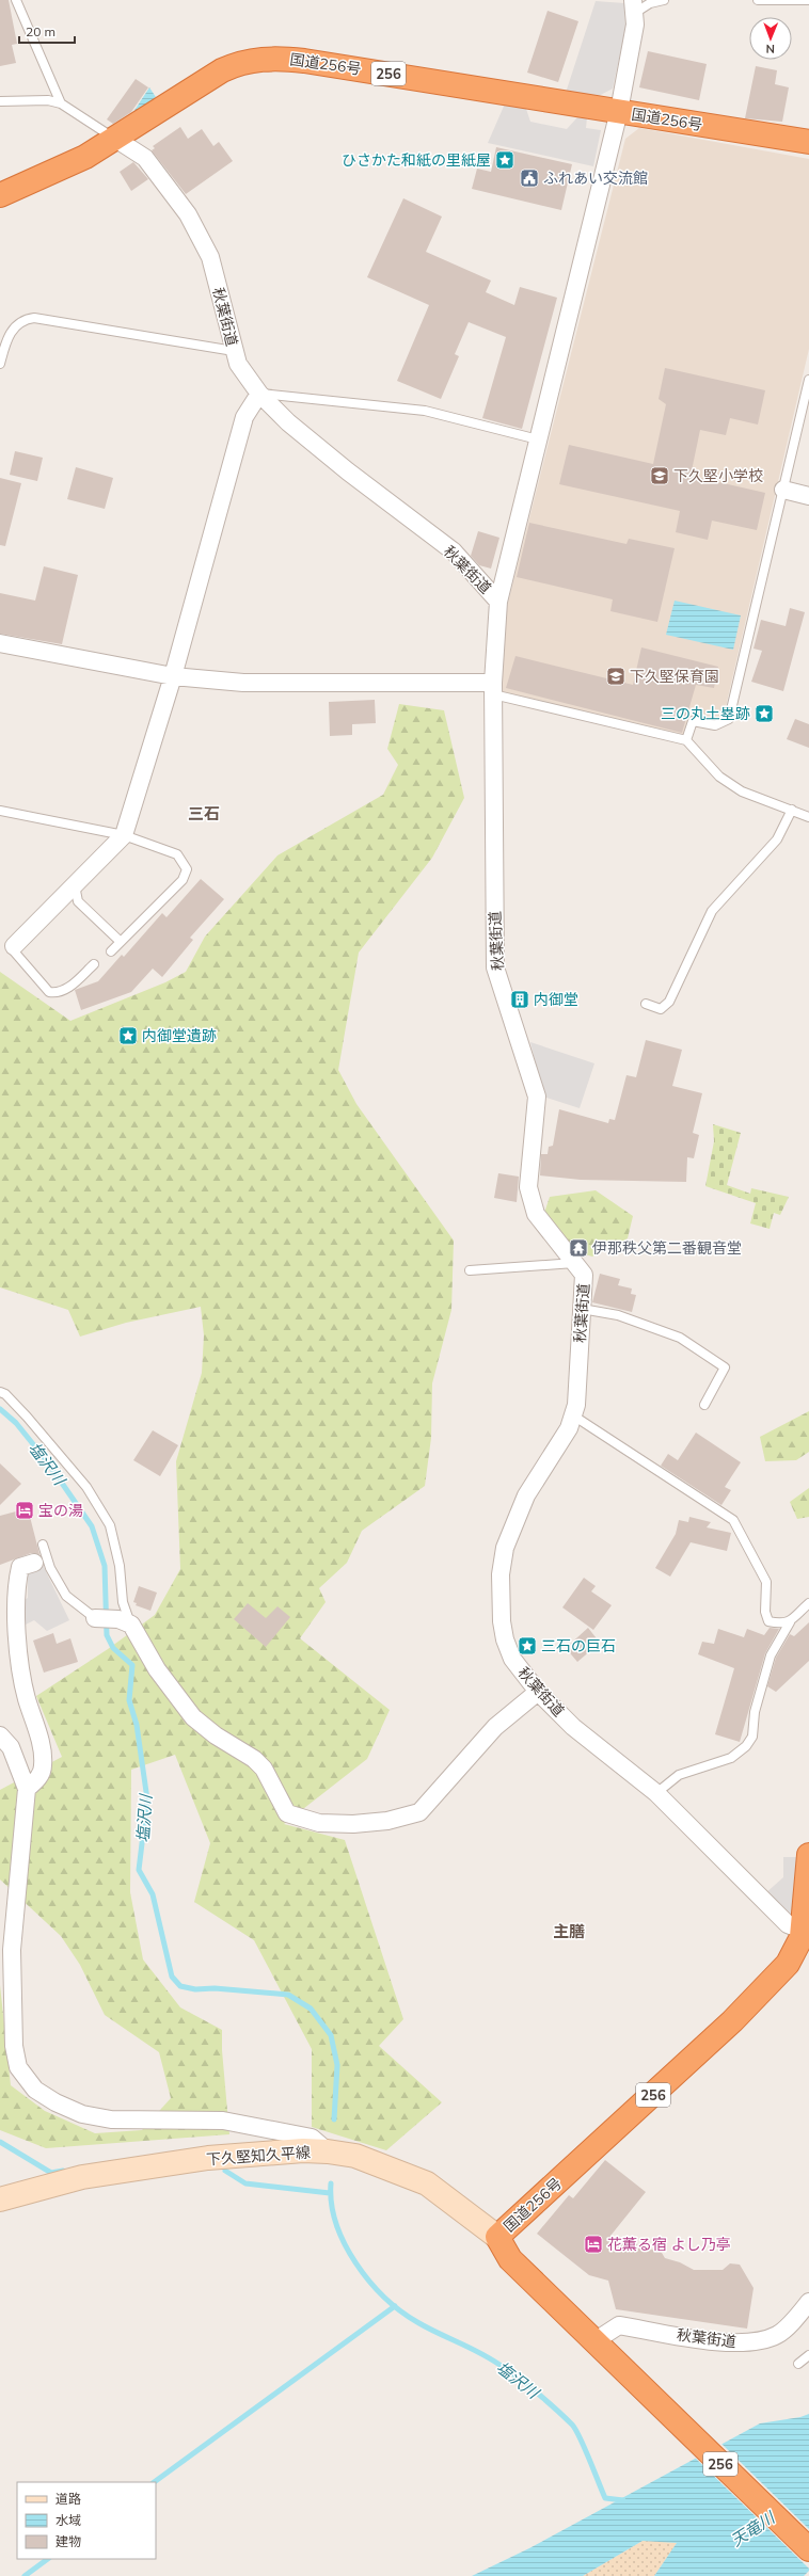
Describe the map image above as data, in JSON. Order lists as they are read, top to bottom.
{
  "streets": {
    "highway": ["国道256号", "256"],
    "main road": ["下久堅知久平線"],
    "street": ["秋葉街道"]
  },
  "crossings": [
    ["国道256号", "秋葉街道"],
    ["国道256号", "下久堅知久平線"]
  ],
  "districts": ["三石", "主膳"],
  "water": ["塩沢川", "天竜川"],
  "places": {
    "place": [
      "ひさかた和紙の里紙屋",
      "三の丸土塁跡",
      "内御堂遺跡",
      "三石の巨石"
    ],
    "public building": ["ふれあい交流館"],
    "school or university": ["下久堅小学校", "下久堅保育園"],
    "building": ["内御堂"],
    "temple": ["伊那秩父第二番観音堂"],
    "hotel": ["宝の湯", "花薫る宿 よし乃亭"]
  },
  "legend": ["道路", "水域", "建物"],
  "scale_bar": "20 m",
  "north": "bottom"
}
